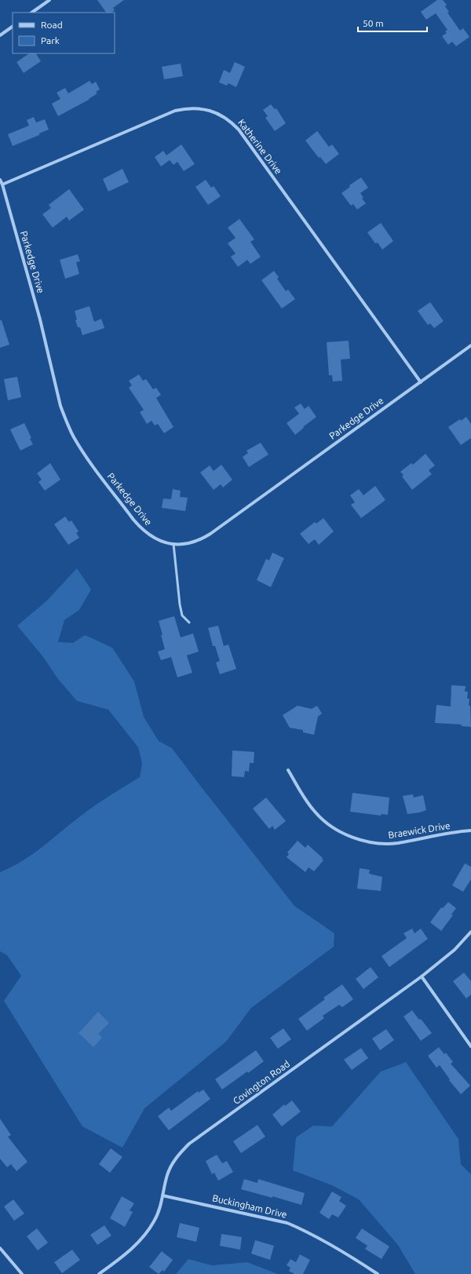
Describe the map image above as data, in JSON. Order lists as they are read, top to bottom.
{
  "streets": {
    "street": [
      "Katherine Drive",
      "Parkedge Drive",
      "Braewick Drive",
      "Covington Road",
      "Buckingham Drive"
    ]
  },
  "crossings": [
    ["Katherine Drive", "Parkedge Drive"],
    ["Covington Road", "Buckingham Drive"]
  ],
  "legend": ["Road", "Park"],
  "scale_bar": "50 m"
}
